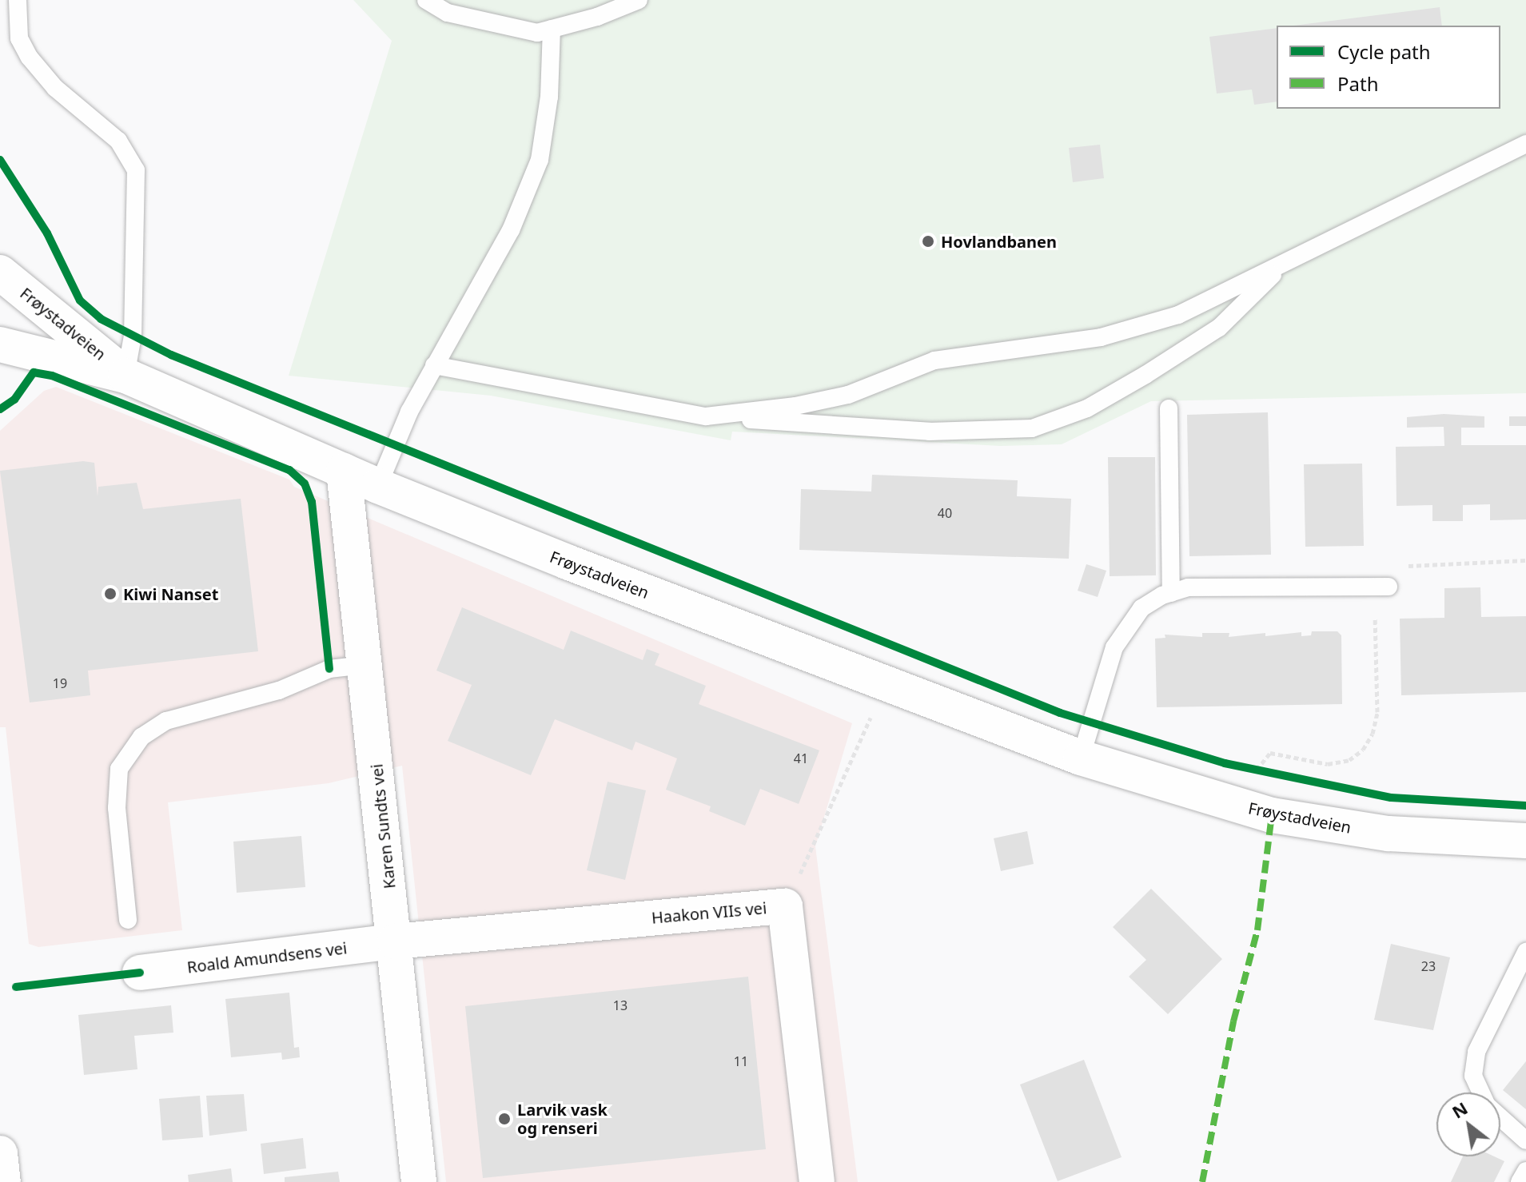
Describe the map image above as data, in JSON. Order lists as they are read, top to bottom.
{
  "streets": {
    "street": [
      "Frøystadveien",
      "Karen Sundts vei",
      "Haakon VIIs vei",
      "Roald Amundsens vei"
    ]
  },
  "crossings": [
    ["Frøystadveien", "Karen Sundts vei"],
    ["Karen Sundts vei", "Haakon VIIs vei"],
    ["Karen Sundts vei", "Roald Amundsens vei"],
    ["Haakon VIIs vei", "Roald Amundsens vei"]
  ],
  "places": ["Hovlandbanen", "Kiwi Nanset", "Larvik vask og renseri"],
  "house_numbers": [
    "40",
    "19",
    "41",
    "23",
    "13",
    "11"
  ],
  "legend": ["Cycle path", "Path"],
  "north": "top left"
}
